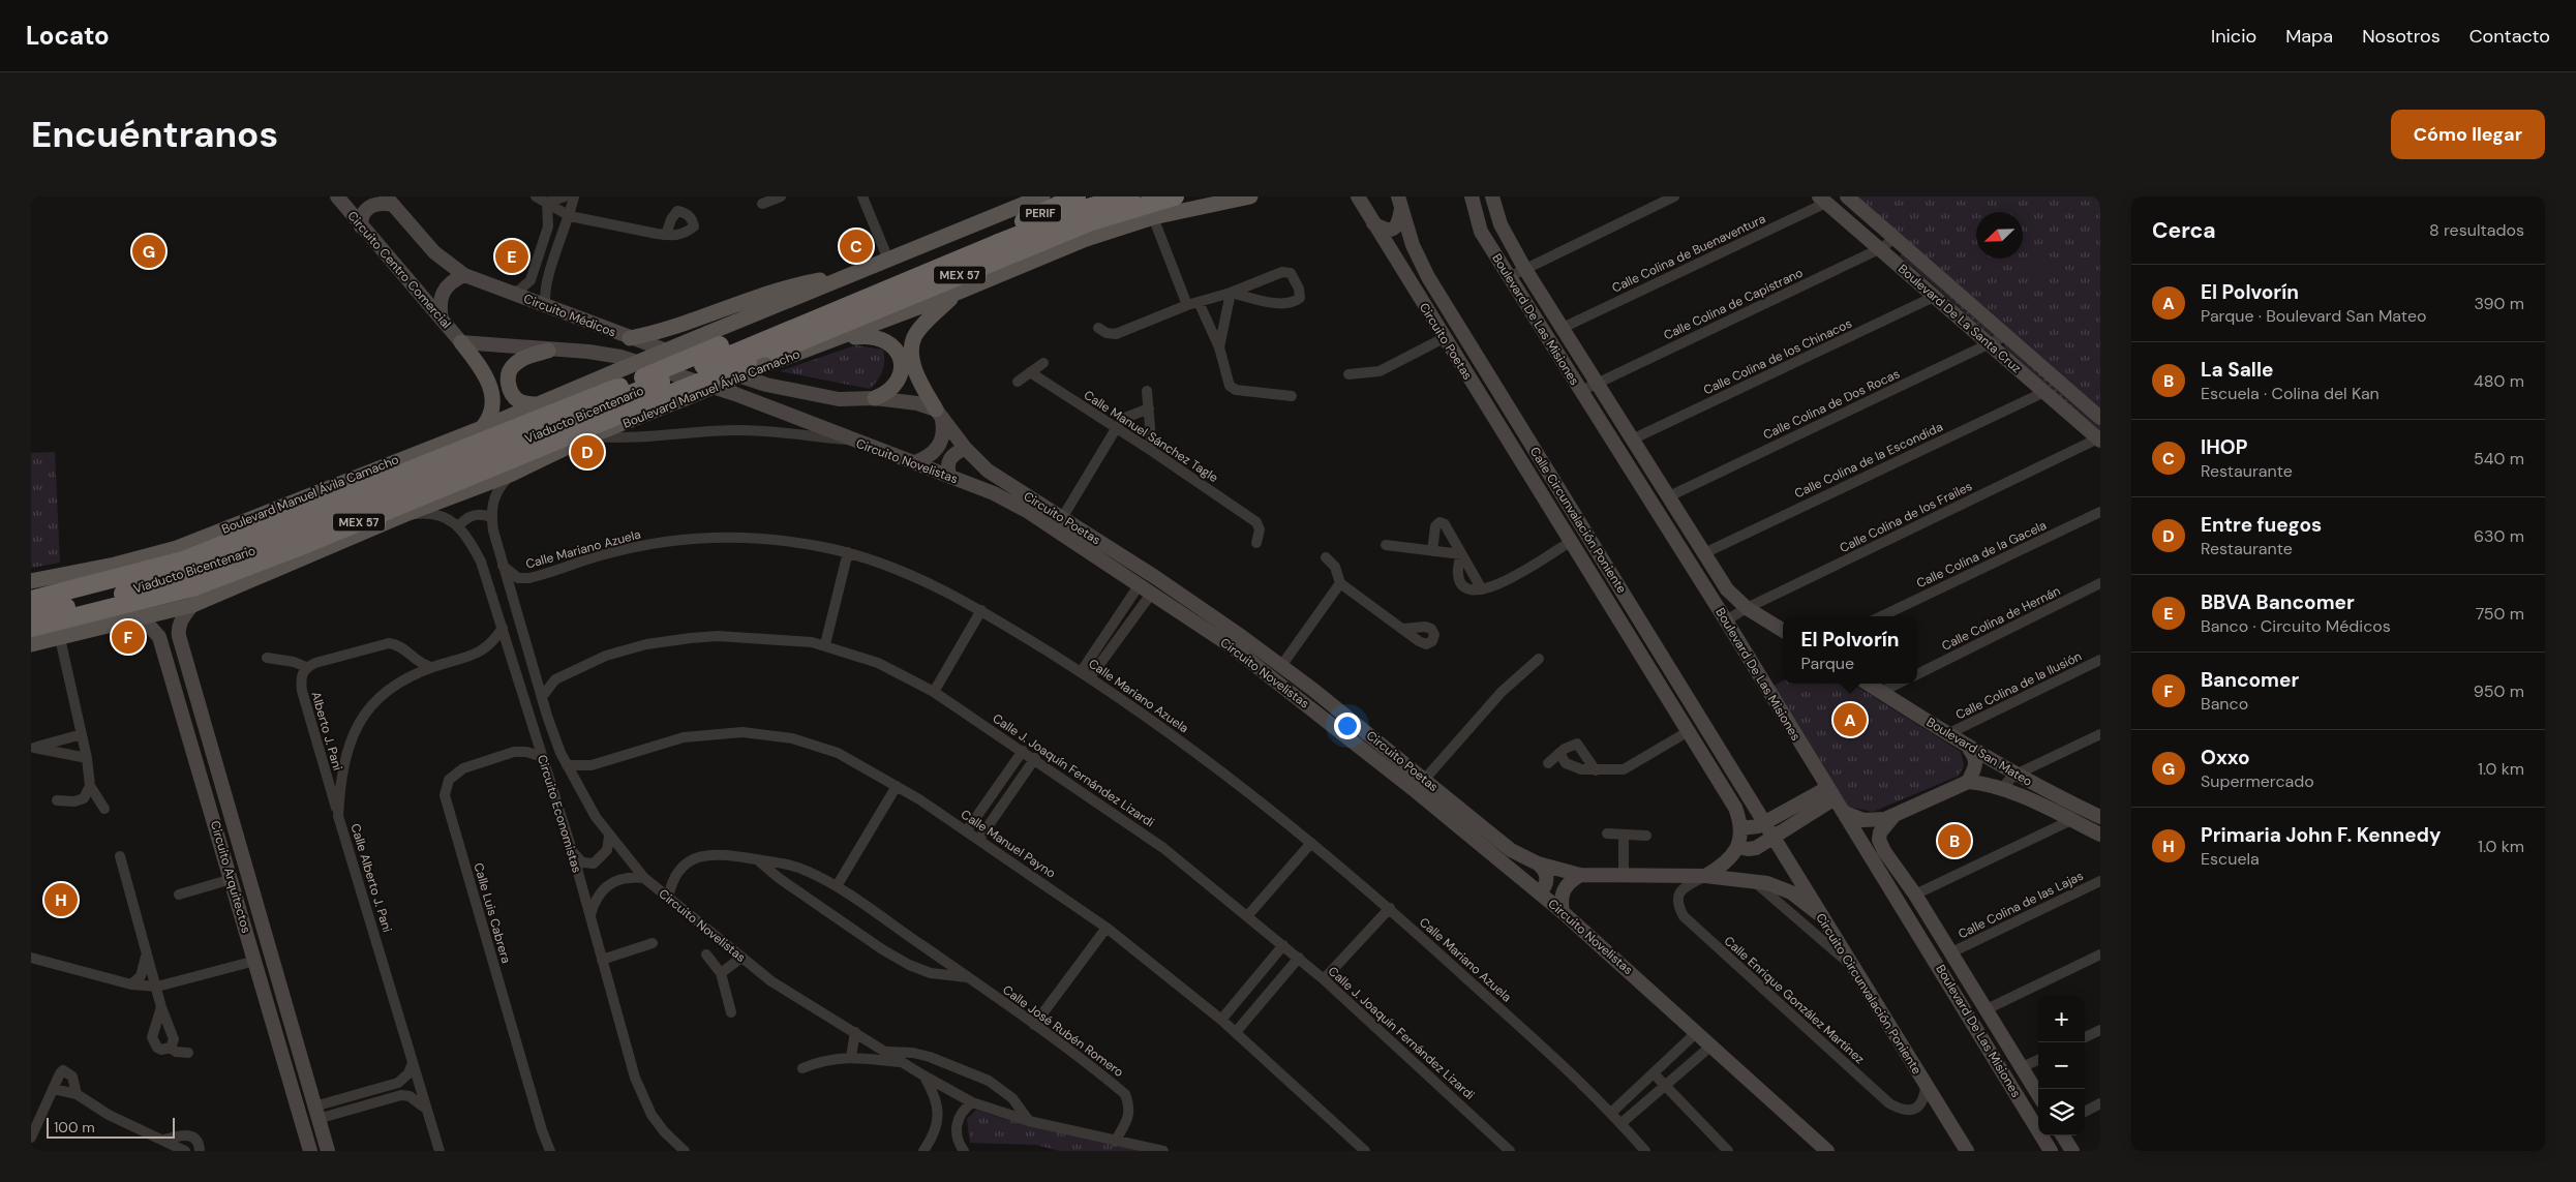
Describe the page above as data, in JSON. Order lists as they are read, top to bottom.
{
  "streets": {
    "highway": [
      "PERIF",
      "MEX 57",
      "Boulevard Manuel Ávila Camacho",
      "Viaducto Bicentenario"
    ],
    "main road": [
      "Circuito Centro Comercial",
      "Circuito Médicos",
      "Boulevard De La Santa Cruz",
      "Boulevard De Las Misiones",
      "Circuito Poetas",
      "Circuito Novelistas",
      "Calle Circunvalación Poniente",
      "Boulevard San Mateo",
      "Circuito Arquitectos",
      "Circuito Circunvalación Poniente"
    ],
    "street": [
      "Calle Colina de Buenaventura",
      "Calle Colina de Capistrano",
      "Calle Colina de los Chinacos",
      "Calle Colina de Dos Rocas",
      "Calle Manuel Sánchez Tagle",
      "Calle Colina de la Escondida",
      "Calle Colina de los Frailes",
      "Calle Mariano Azuela",
      "Calle Colina de la Gacela",
      "Calle Colina de Hernán",
      "Calle Colina de la Ilusión",
      "Alberto J. Pani",
      "Calle J. Joaquín Fernández Lizardi",
      "Circuito Economistas",
      "Calle Manuel Payno",
      "Calle Alberto J. Pani",
      "Calle Colina de las Lajas",
      "Calle Luis Cabrera",
      "Calle Enrique González Martínez",
      "Calle José Rubén Romero"
    ]
  },
  "crossings": [
    ["PERIF", "Boulevard Manuel Ávila Camacho"],
    ["Calle Colina de Buenaventura", "Boulevard De La Santa Cruz"],
    ["Calle Colina de Buenaventura", "Boulevard De Las Misiones"],
    ["Calle Colina de Capistrano", "Boulevard De La Santa Cruz"],
    ["Calle Colina de Capistrano", "Boulevard De Las Misiones"],
    ["Circuito Médicos", "Circuito Poetas"],
    ["Boulevard De La Santa Cruz", "Calle Colina de los Chinacos"],
    ["Boulevard De La Santa Cruz", "Calle Colina de Dos Rocas"],
    ["Boulevard De La Santa Cruz", "Calle Colina de la Escondida"],
    ["Boulevard De La Santa Cruz", "Calle Colina de los Frailes"],
    ["Boulevard De Las Misiones", "Calle Colina de los Chinacos"],
    ["Boulevard De Las Misiones", "Calle Colina de Dos Rocas"],
    ["Boulevard De Las Misiones", "Calle Colina de la Escondida"],
    ["Boulevard De Las Misiones", "Calle Colina de los Frailes"],
    ["Boulevard De Las Misiones", "Calle Colina de las Lajas"],
    ["Circuito Poetas", "Circuito Circunvalación Poniente"],
    ["Circuito Poetas", "Calle Enrique González Martínez"],
    ["Boulevard Manuel Ávila Camacho", "Viaducto Bicentenario"],
    ["Boulevard Manuel Ávila Camacho", "Circuito Novelistas"],
    ["Circuito Novelistas", "Calle Mariano Azuela"],
    ["Circuito Novelistas", "Calle J. Joaquín Fernández Lizardi"],
    ["Circuito Novelistas", "Calle Manuel Payno"],
    ["Circuito Novelistas", "Calle José Rubén Romero"],
    ["Calle Circunvalación Poniente", "Circuito Circunvalación Poniente"],
    ["Calle Colina de la Ilusión", "Boulevard San Mateo"],
    ["Alberto J. Pani", "Calle Alberto J. Pani"],
    ["Circuito Economistas", "Calle Alberto J. Pani"],
    ["Circuito Economistas", "Calle Luis Cabrera"],
    ["Circuito Circunvalación Poniente", "Calle Enrique González Martínez"]
  ],
  "scale_bar": "100 m",
  "north": "bottom left",
  "page": {
    "header": "Locato",
    "nav": [
      "Inicio",
      "Mapa",
      "Nosotros",
      "Contacto"
    ],
    "buttons": "Cómo llegar",
    "title": "Encuéntranos",
    "heading": ["Cerca", "8 resultados"],
    "pins": [
      "C",
      "G",
      "E",
      "D",
      "F",
      "A",
      "B",
      "H"
    ],
    "list": [
      {
        "mark": "A",
        "name": "El Polvorín",
        "note": "Parque · Boulevard San Mateo",
        "value": "390 m"
      },
      {
        "mark": "B",
        "name": "La Salle",
        "note": "Escuela · Colina del Kan",
        "value": "480 m"
      },
      {
        "mark": "C",
        "name": "IHOP",
        "note": "Restaurante",
        "value": "540 m"
      },
      {
        "mark": "D",
        "name": "Entre fuegos",
        "note": "Restaurante",
        "value": "630 m"
      },
      {
        "mark": "E",
        "name": "BBVA Bancomer",
        "note": "Banco · Circuito Médicos",
        "value": "750 m"
      },
      {
        "mark": "F",
        "name": "Bancomer",
        "note": "Banco",
        "value": "950 m"
      },
      {
        "mark": "G",
        "name": "Oxxo",
        "note": "Supermercado",
        "value": "1.0 km"
      },
      {
        "mark": "H",
        "name": "Primaria John F. Kennedy",
        "note": "Escuela",
        "value": "1.0 km"
      }
    ],
    "popup": ["El Polvorín", "Parque"],
    "map_buttons": ["+", "−"],
    "scale": "100 m"
  }
}
